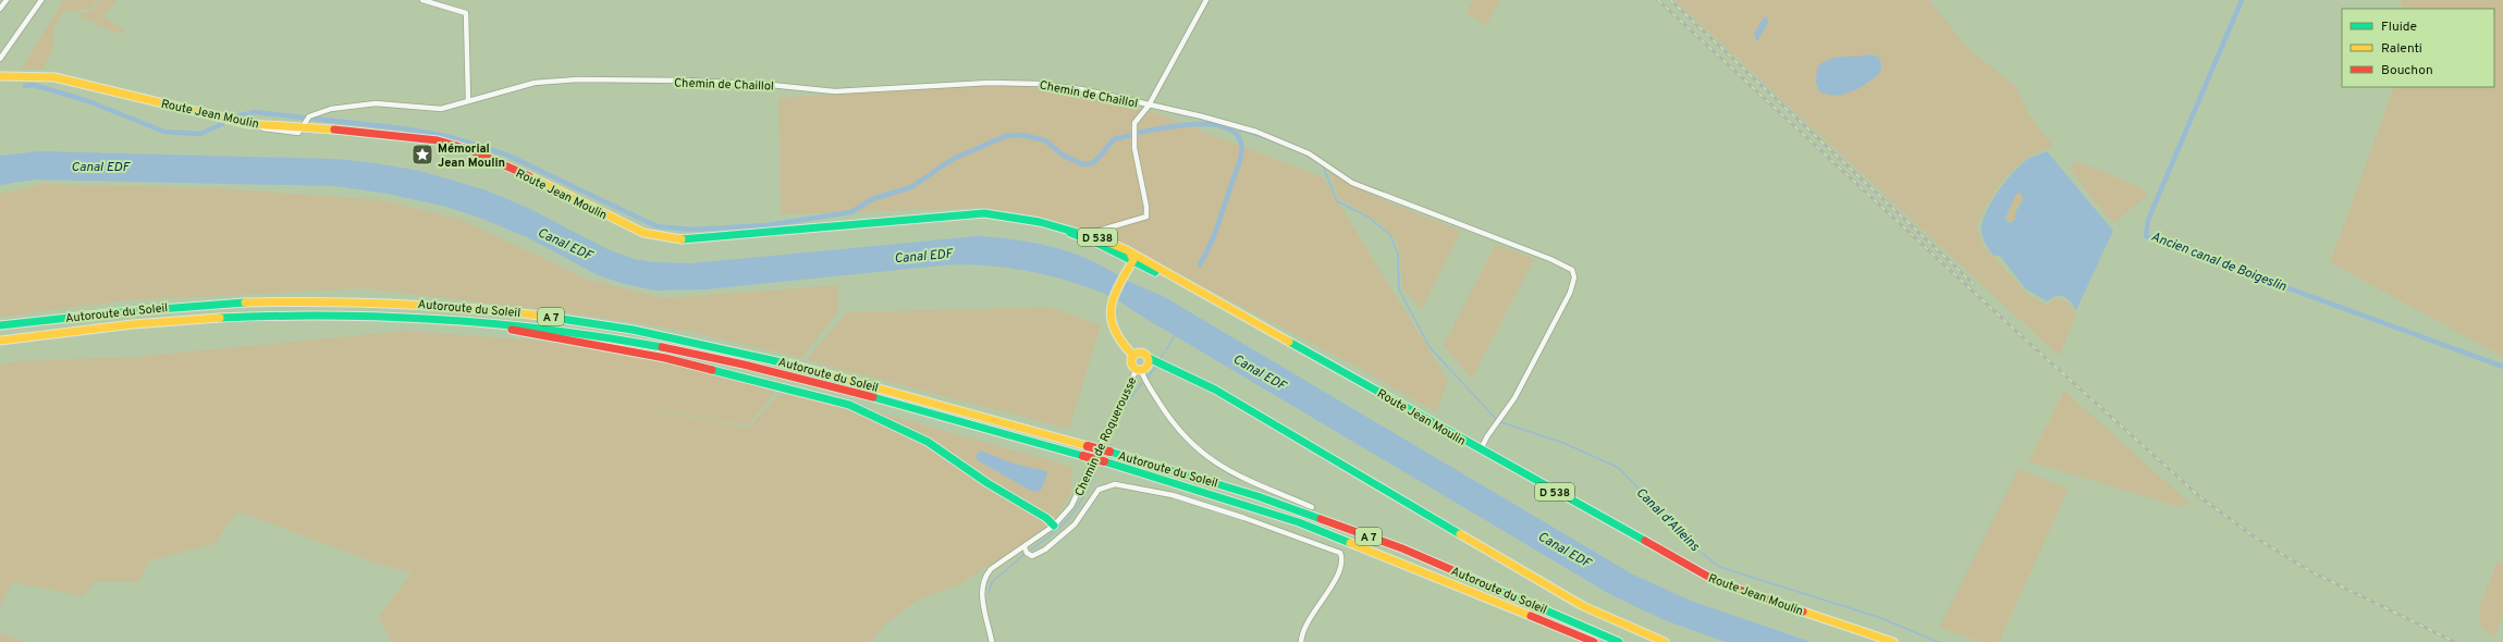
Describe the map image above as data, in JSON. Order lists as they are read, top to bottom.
{
  "streets": {
    "main road": [
      "Route Jean Moulin",
      "D 538",
      "Autoroute du Soleil",
      "A 7"
    ],
    "street": ["Chemin de Chaillol", "Chemin de Roquerousse"]
  },
  "crossings": [
    ["Chemin de Chaillol", "Route Jean Moulin"],
    ["Route Jean Moulin", "D 538"]
  ],
  "water": ["Canal EDF", "Ancien canal de Boigeslin", "Canal d'Alleins"],
  "places": {
    "place": ["Mémorial Jean Moulin"]
  },
  "legend": ["Fluide", "Ralenti", "Bouchon"]
}
